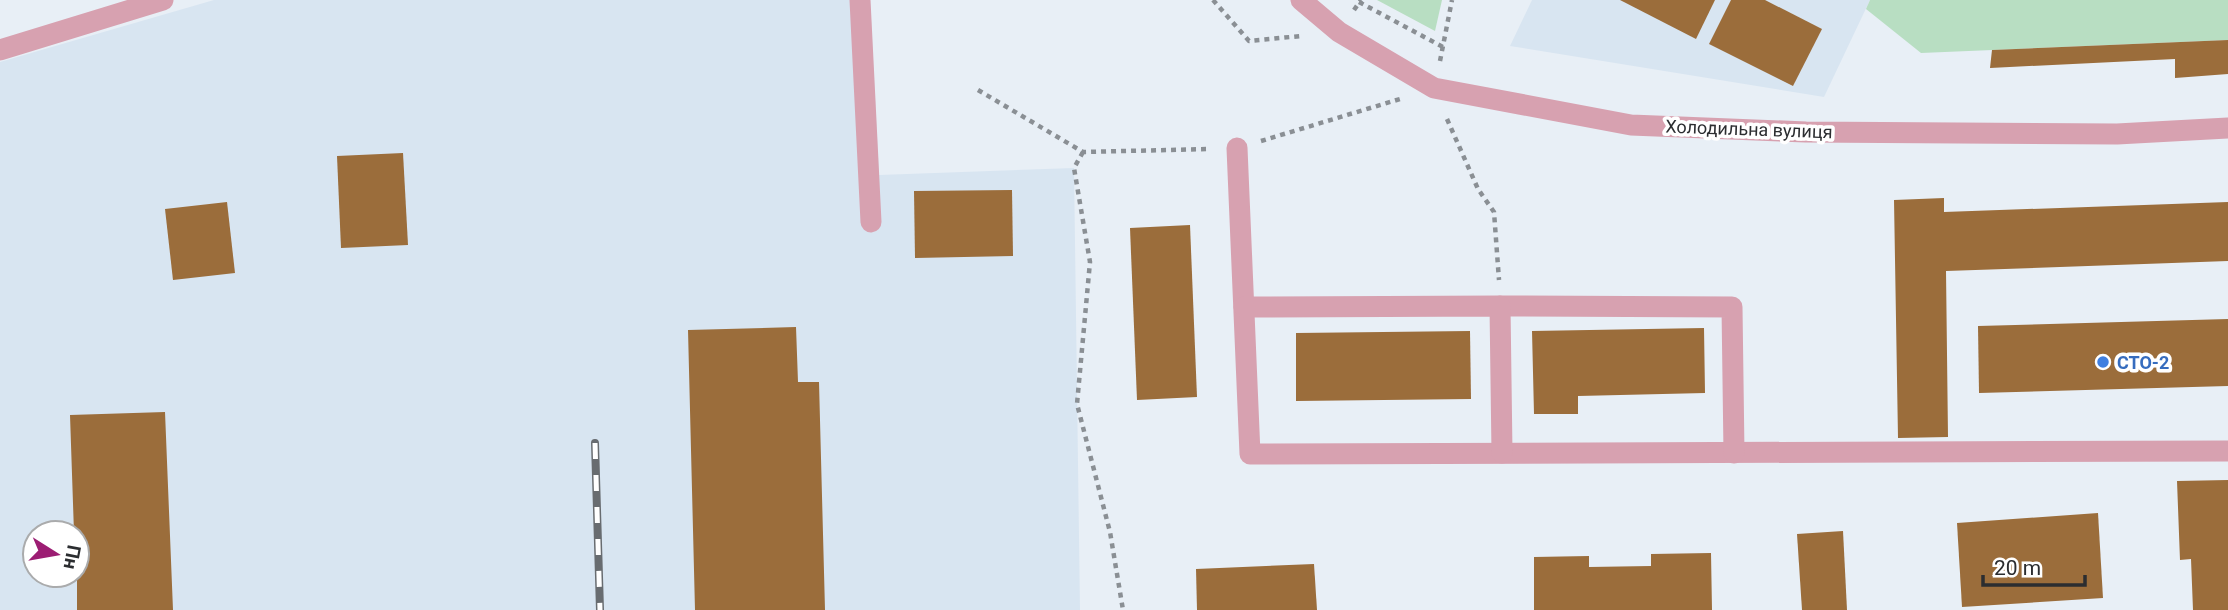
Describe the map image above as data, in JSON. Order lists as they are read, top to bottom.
{
  "streets": {
    "street": ["Холодильна вулиця"]
  },
  "places": ["СТО-2"],
  "scale_bar": "20 m",
  "north": "right"
}
